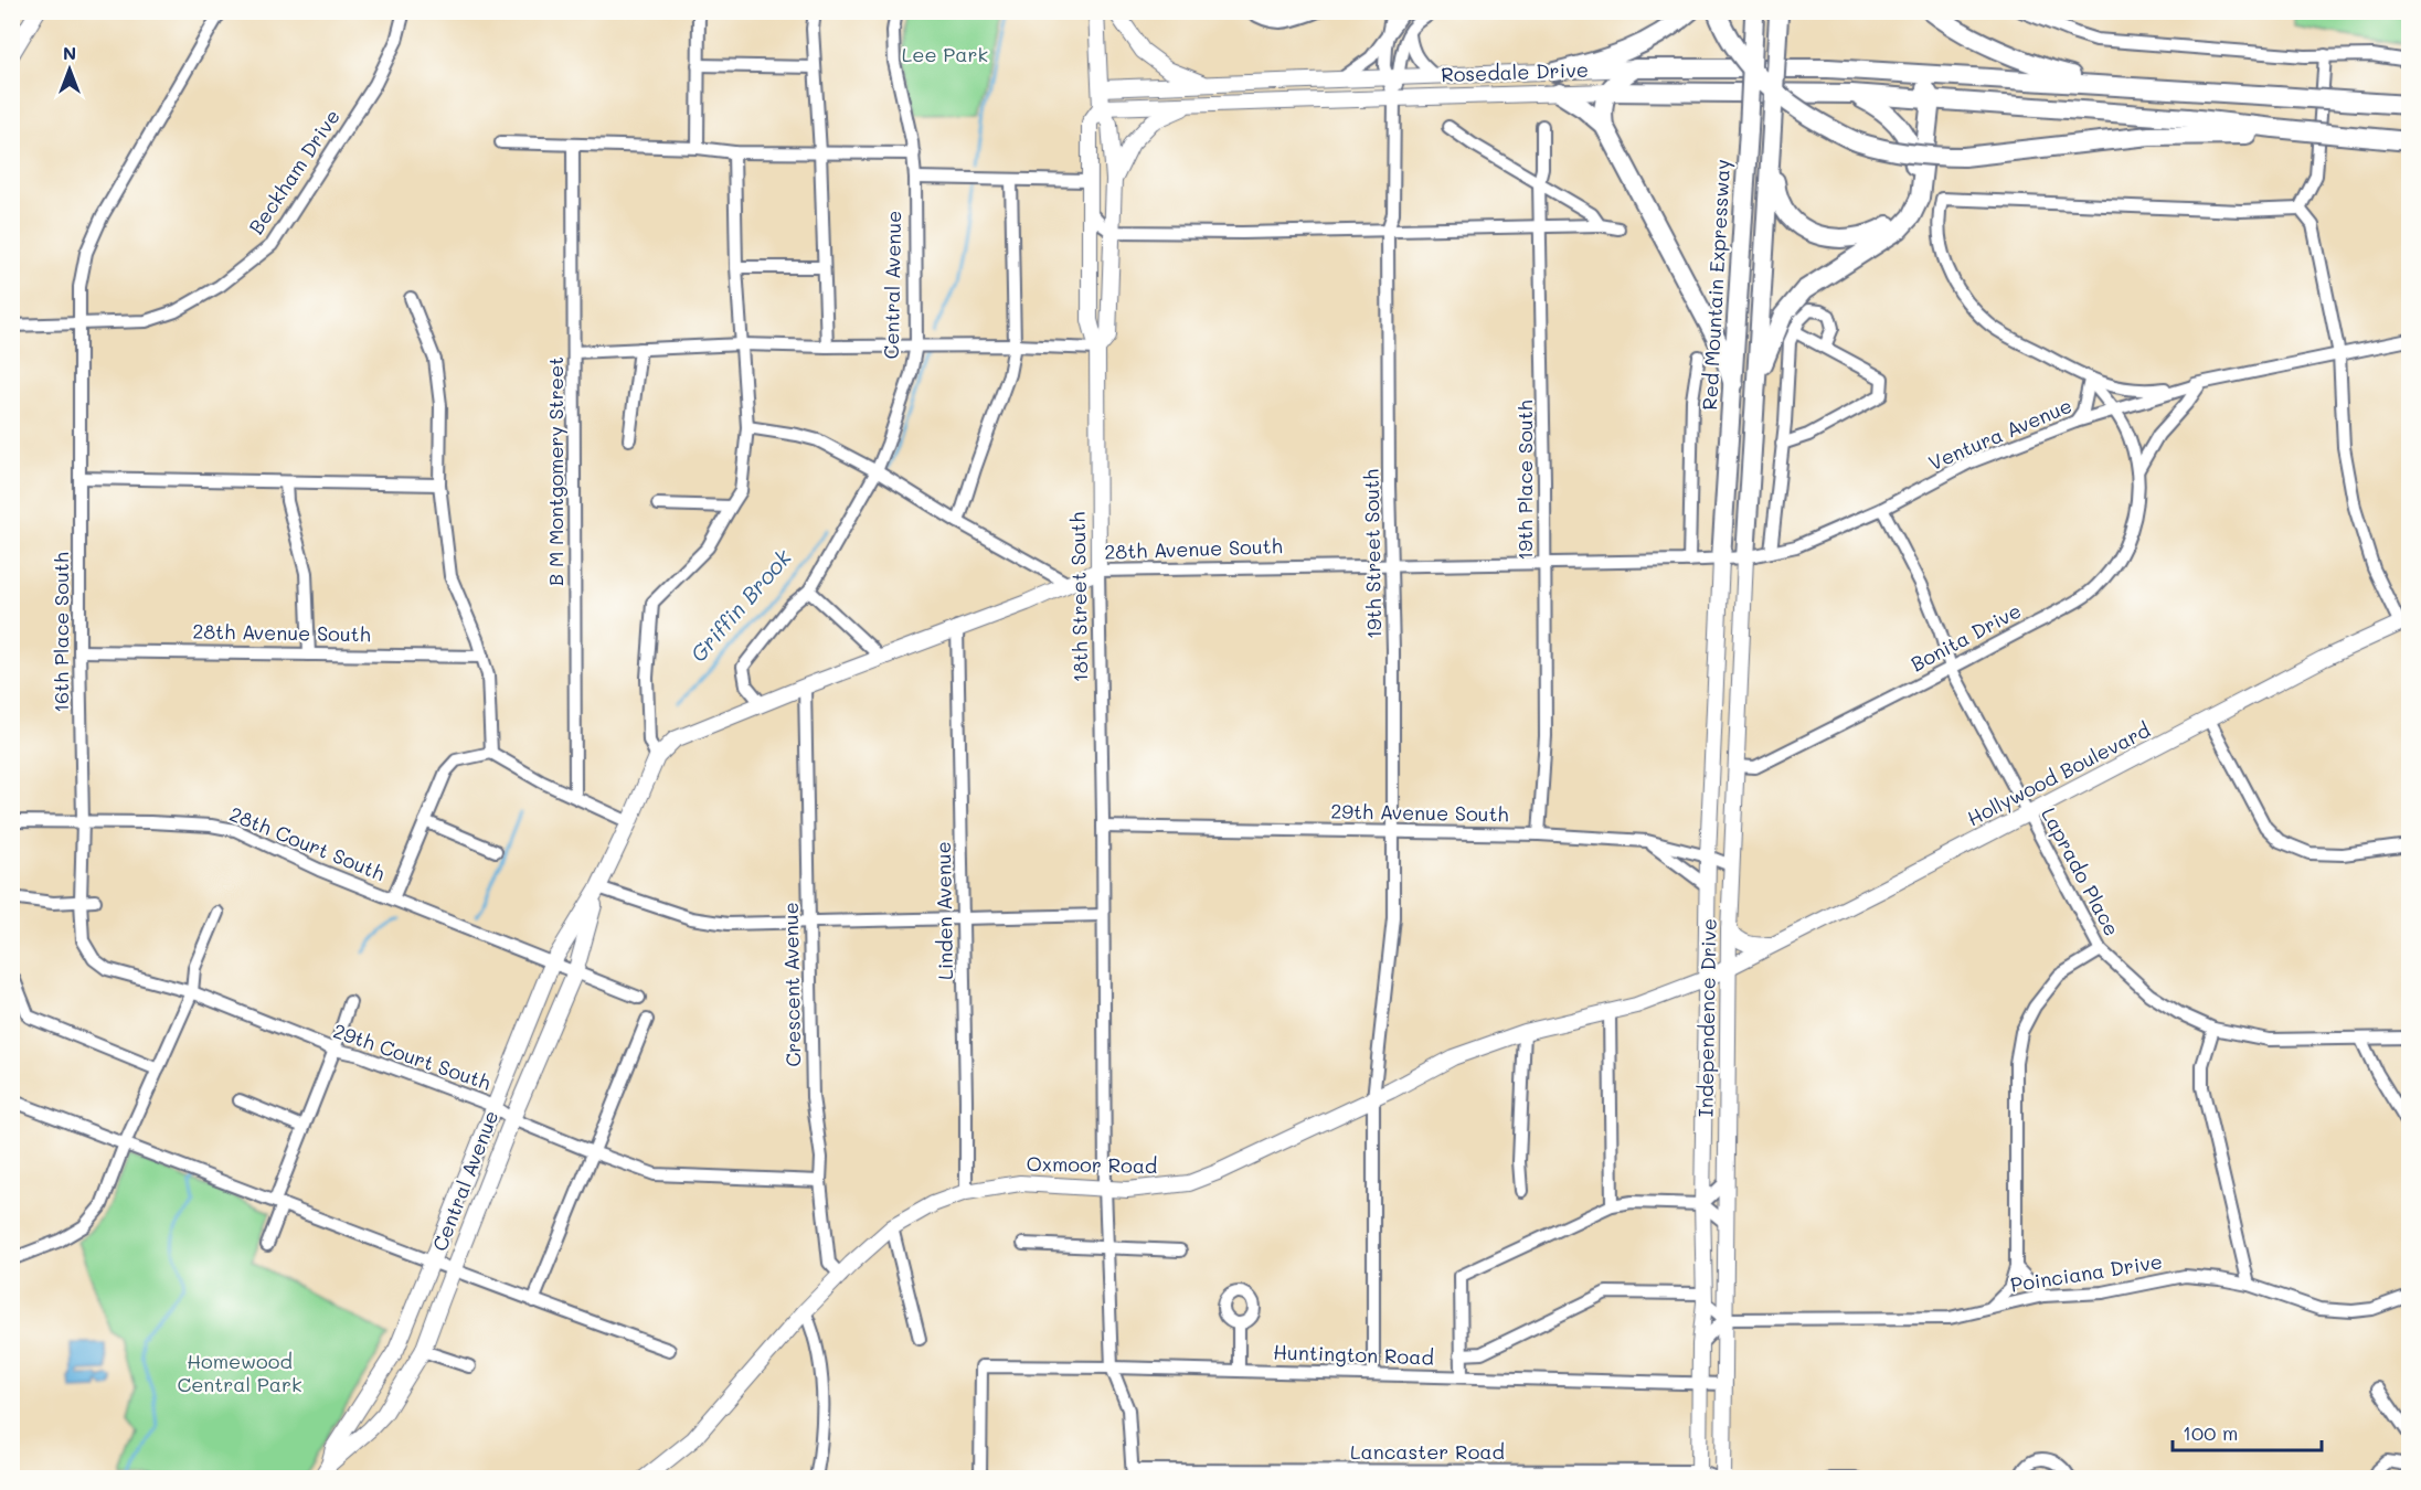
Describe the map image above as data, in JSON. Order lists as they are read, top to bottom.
{
  "streets": {
    "highway": ["Rosedale Drive", "Red Mountain Expressway"],
    "main road": [
      "Central Avenue",
      "28th Avenue South",
      "18th Street South",
      "Hollywood Boulevard",
      "Independence Drive",
      "Oxmoor Road"
    ],
    "street": [
      "Beckham Drive",
      "Ventura Avenue",
      "B M Montgomery Street",
      "19th Place South",
      "19th Street South",
      "16th Place South",
      "Bonita Drive",
      "29th Avenue South",
      "28th Court South",
      "Laprado Place",
      "Linden Avenue",
      "Crescent Avenue",
      "29th Court South",
      "Poinciana Drive",
      "Huntington Road",
      "Lancaster Road"
    ]
  },
  "crossings": [
    ["Rosedale Drive", "19th Street South"],
    ["Rosedale Drive", "18th Street South"],
    ["Beckham Drive", "16th Place South"],
    ["Central Avenue", "28th Avenue South"],
    ["Central Avenue", "28th Court South"],
    ["Central Avenue", "29th Court South"],
    ["Red Mountain Expressway", "28th Avenue South"],
    ["Red Mountain Expressway", "Independence Drive"],
    ["Ventura Avenue", "28th Avenue South"],
    ["Ventura Avenue", "Bonita Drive"],
    ["Ventura Avenue", "Laprado Place"],
    ["Ventura Avenue", "Independence Drive"],
    ["19th Place South", "28th Avenue South"],
    ["19th Place South", "29th Avenue South"],
    ["28th Avenue South", "19th Street South"],
    ["28th Avenue South", "18th Street South"],
    ["28th Avenue South", "16th Place South"],
    ["28th Avenue South", "Linden Avenue"],
    ["28th Avenue South", "Crescent Avenue"],
    ["28th Avenue South", "Independence Drive"],
    ["19th Street South", "29th Avenue South"],
    ["19th Street South", "Oxmoor Road"],
    ["19th Street South", "Huntington Road"],
    ["18th Street South", "29th Avenue South"],
    ["18th Street South", "Oxmoor Road"],
    ["18th Street South", "Huntington Road"],
    ["18th Street South", "Lancaster Road"],
    ["16th Place South", "28th Court South"],
    ["16th Place South", "29th Court South"],
    ["Bonita Drive", "Laprado Place"],
    ["Bonita Drive", "Independence Drive"],
    ["Hollywood Boulevard", "Laprado Place"],
    ["Hollywood Boulevard", "Independence Drive"],
    ["Hollywood Boulevard", "Oxmoor Road"],
    ["29th Avenue South", "Independence Drive"],
    ["Linden Avenue", "Oxmoor Road"],
    ["Crescent Avenue", "29th Court South"],
    ["Crescent Avenue", "Oxmoor Road"],
    ["Independence Drive", "Oxmoor Road"],
    ["Independence Drive", "Poinciana Drive"],
    ["Independence Drive", "Huntington Road"],
    ["Independence Drive", "Lancaster Road"]
  ],
  "water": ["Griffin Brook"],
  "parks": ["Lee Park", "Homewood Central Park"],
  "scale_bar": "100 m",
  "north": "top"
}
